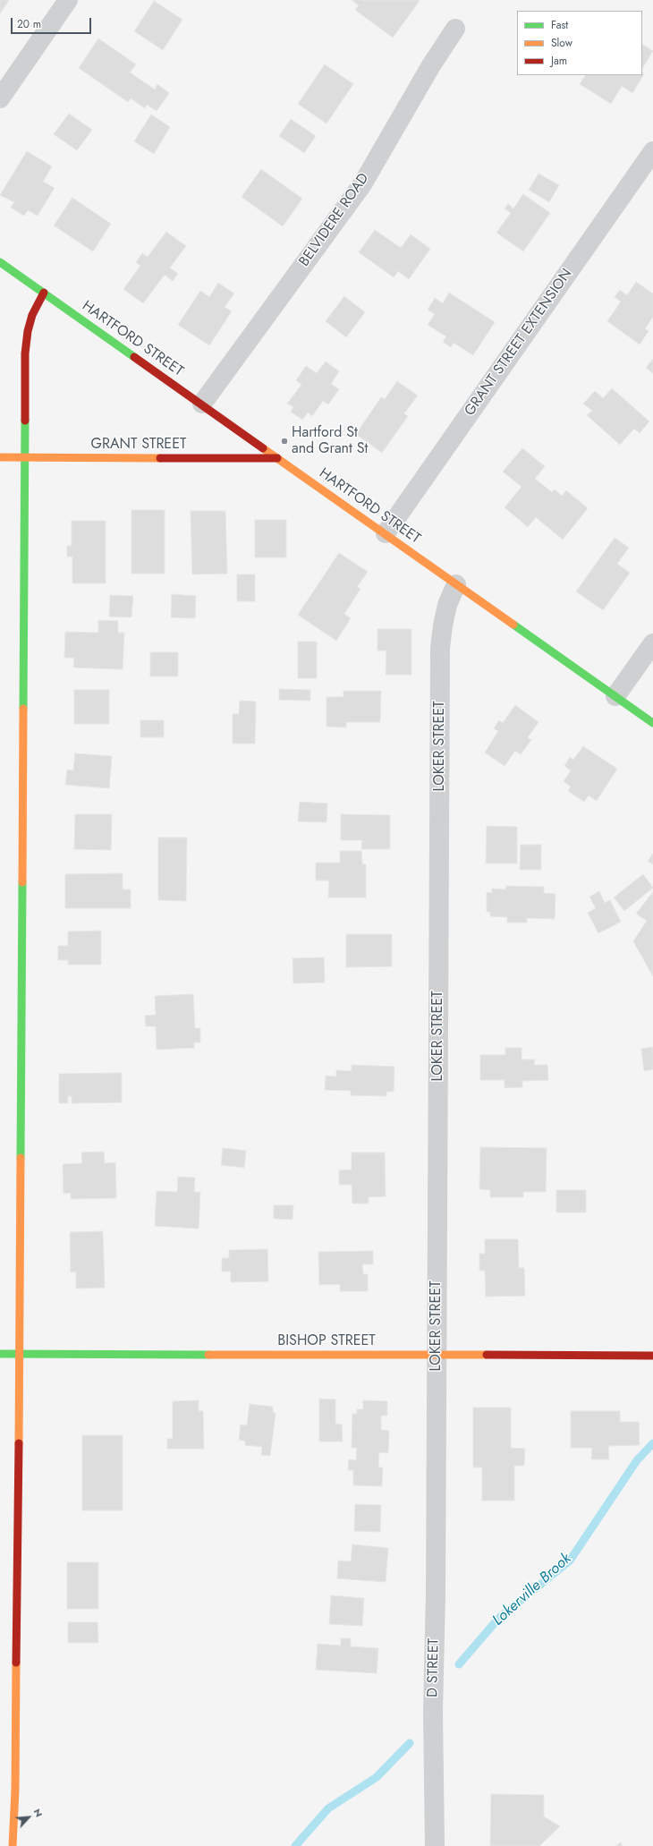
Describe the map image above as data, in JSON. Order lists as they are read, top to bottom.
{
  "streets": {
    "street": [
      "BELVIDERE ROAD",
      "HARTFORD STREET",
      "GRANT STREET EXTENSION",
      "GRANT STREET",
      "LOKER STREET",
      "BISHOP STREET",
      "D STREET"
    ]
  },
  "crossings": [
    ["BELVIDERE ROAD", "HARTFORD STREET"],
    ["HARTFORD STREET", "GRANT STREET EXTENSION"],
    ["HARTFORD STREET", "GRANT STREET"],
    ["HARTFORD STREET", "LOKER STREET"],
    ["LOKER STREET", "BISHOP STREET"],
    ["LOKER STREET", "D STREET"]
  ],
  "water": ["Lokerville Brook"],
  "places": ["Hartford St and Grant St"],
  "legend": ["Fast", "Slow", "Jam"],
  "scale_bar": "20 m",
  "north": "top right"
}
